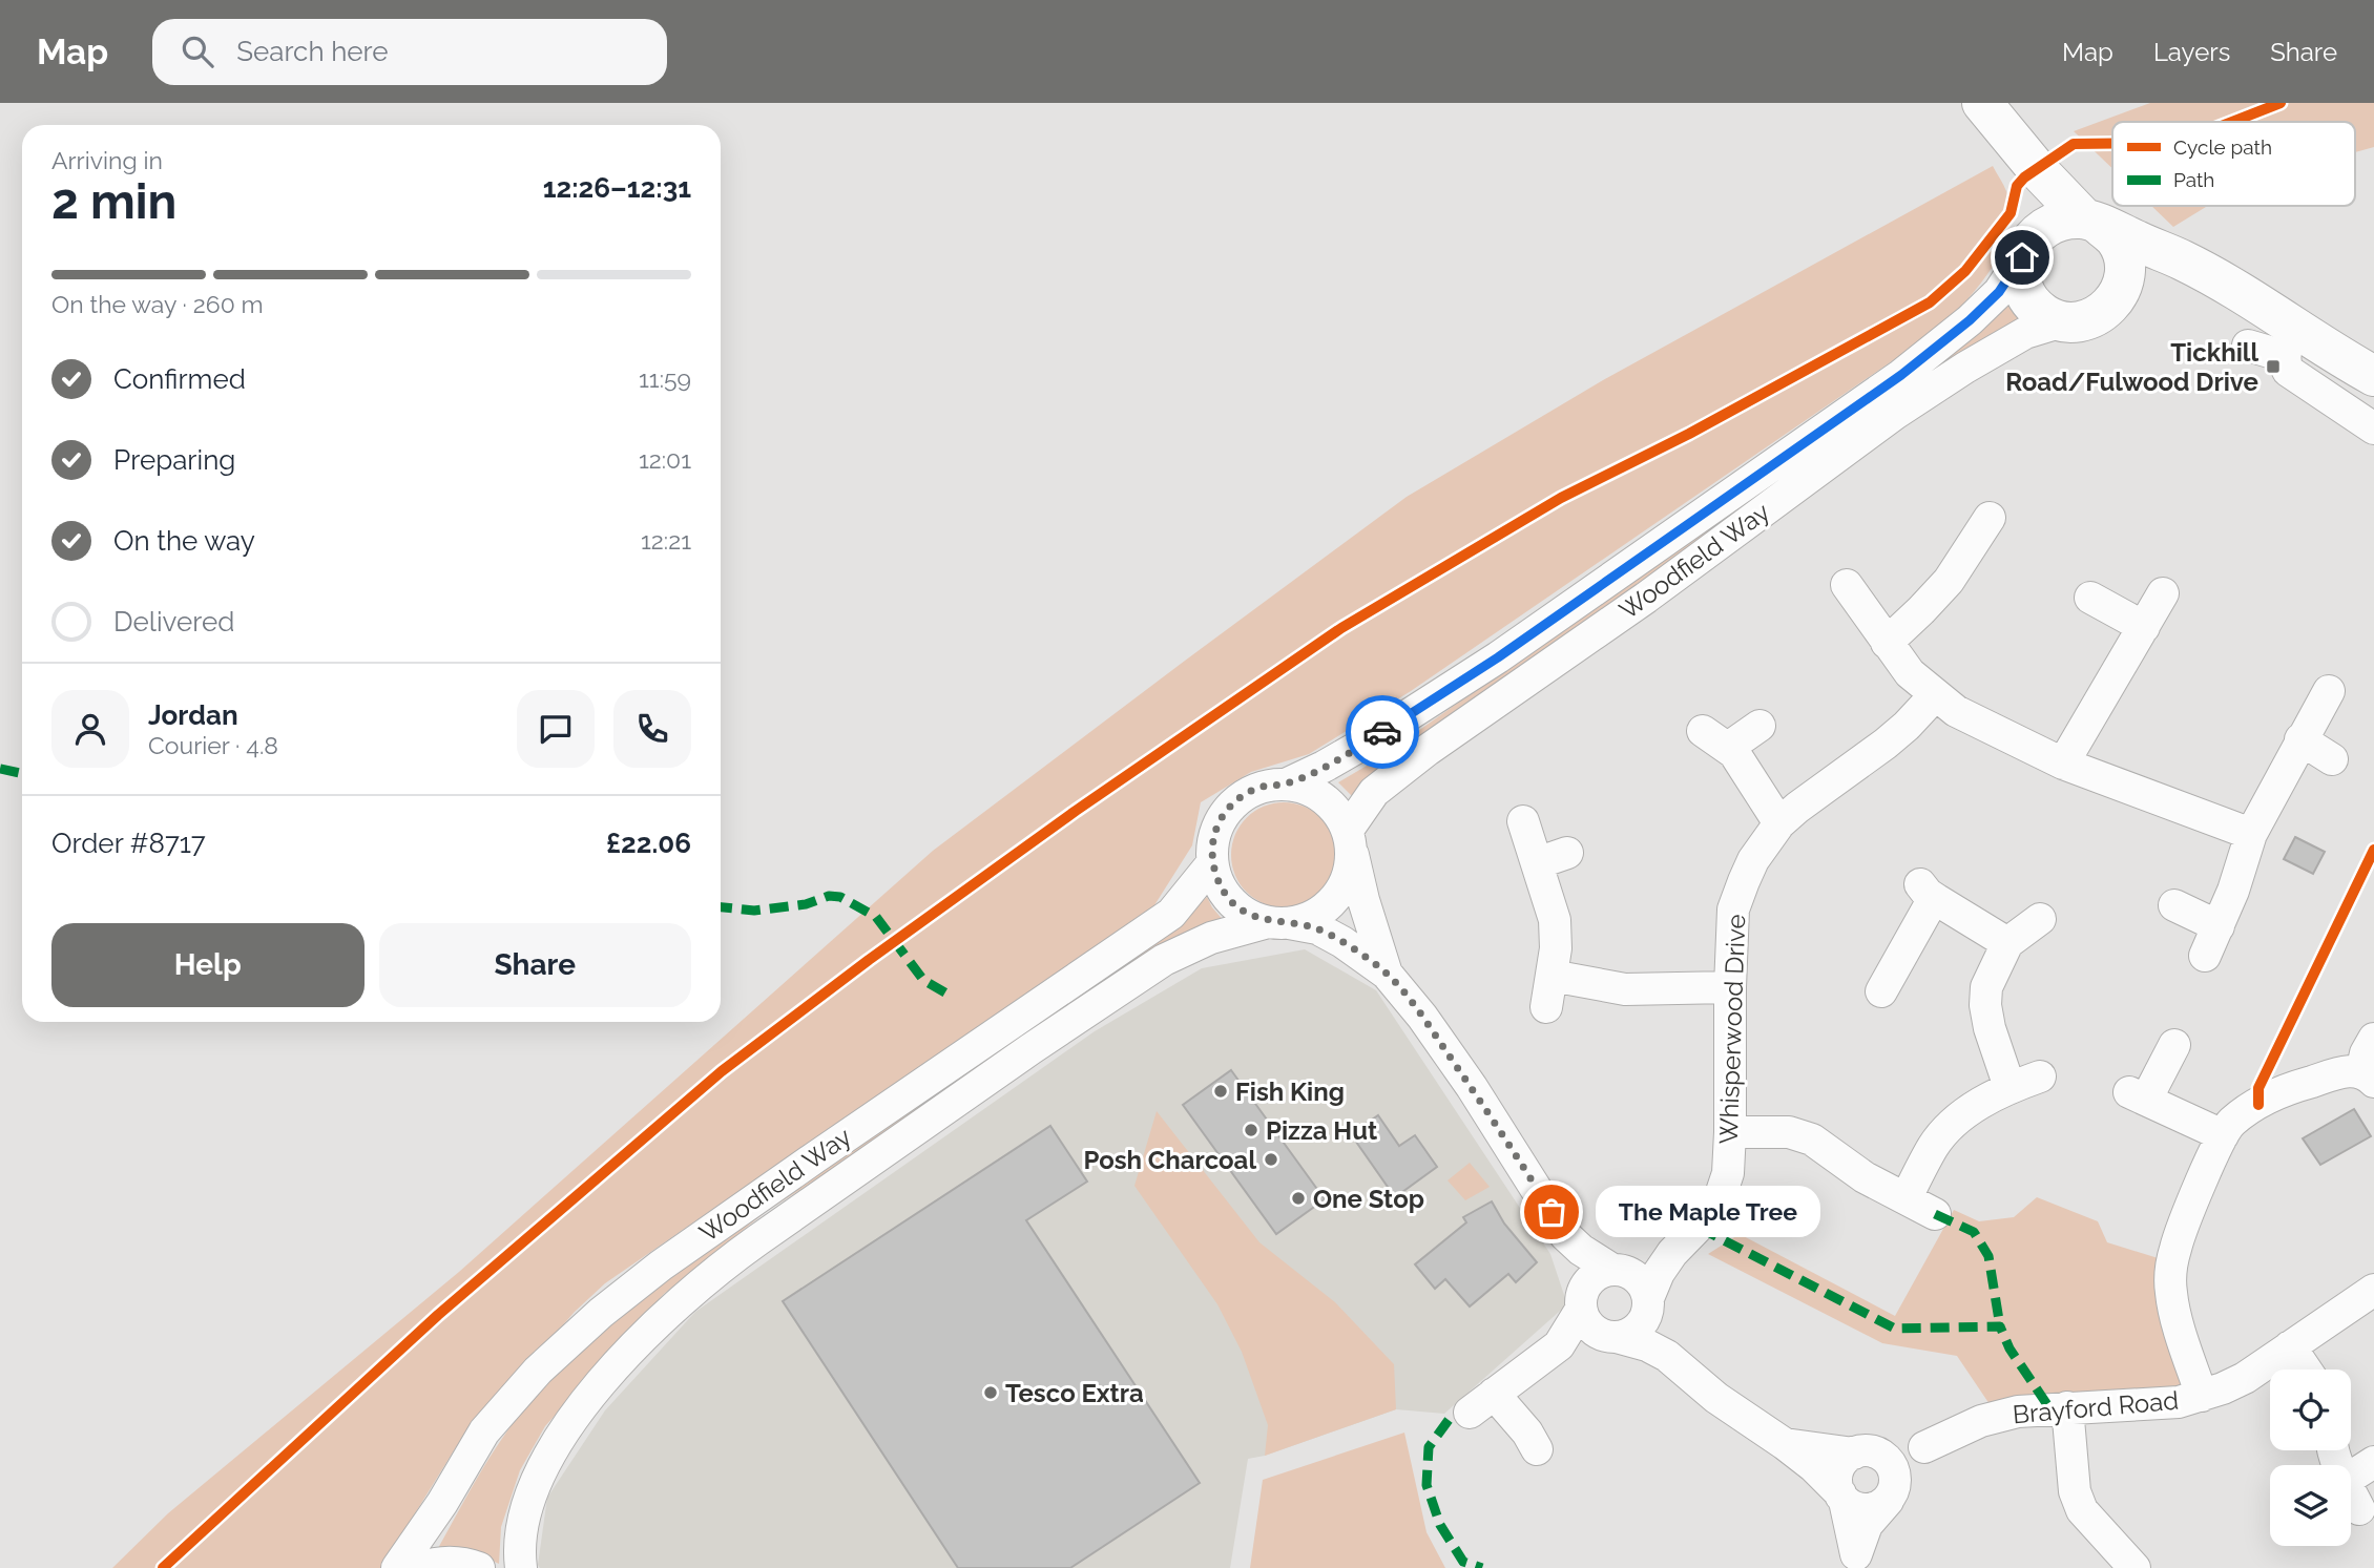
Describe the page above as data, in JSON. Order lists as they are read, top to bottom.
{
  "streets": {
    "street": ["Woodfield Way", "Whisperwood Drive", "Brayford Road"]
  },
  "places": {
    "transit": ["Tickhill Road/Fulwood Drive"],
    "other": [
      "Fish King",
      "Pizza Hut",
      "Posh Charcoal",
      "One Stop",
      "The Maple Tree",
      "Tesco Extra"
    ]
  },
  "legend": ["Cycle path", "Path"],
  "page": {
    "header": "Map",
    "search": "Search here",
    "nav": ["Map", "Layers", "Share"],
    "heading": ["2 min", "Arriving in", "12:26–12:31"],
    "panel": [
      "Jordan",
      "Courier · 4.8",
      "Order #8717",
      "£22.06"
    ],
    "bar": "On the way · 260 m",
    "list": [
      ["Confirmed", "11:59"],
      ["Preparing", "12:01"],
      ["On the way", "12:21"],
      "Delivered"
    ],
    "buttons": ["Help", "Share"],
    "bubble": "The Maple Tree"
  }
}
